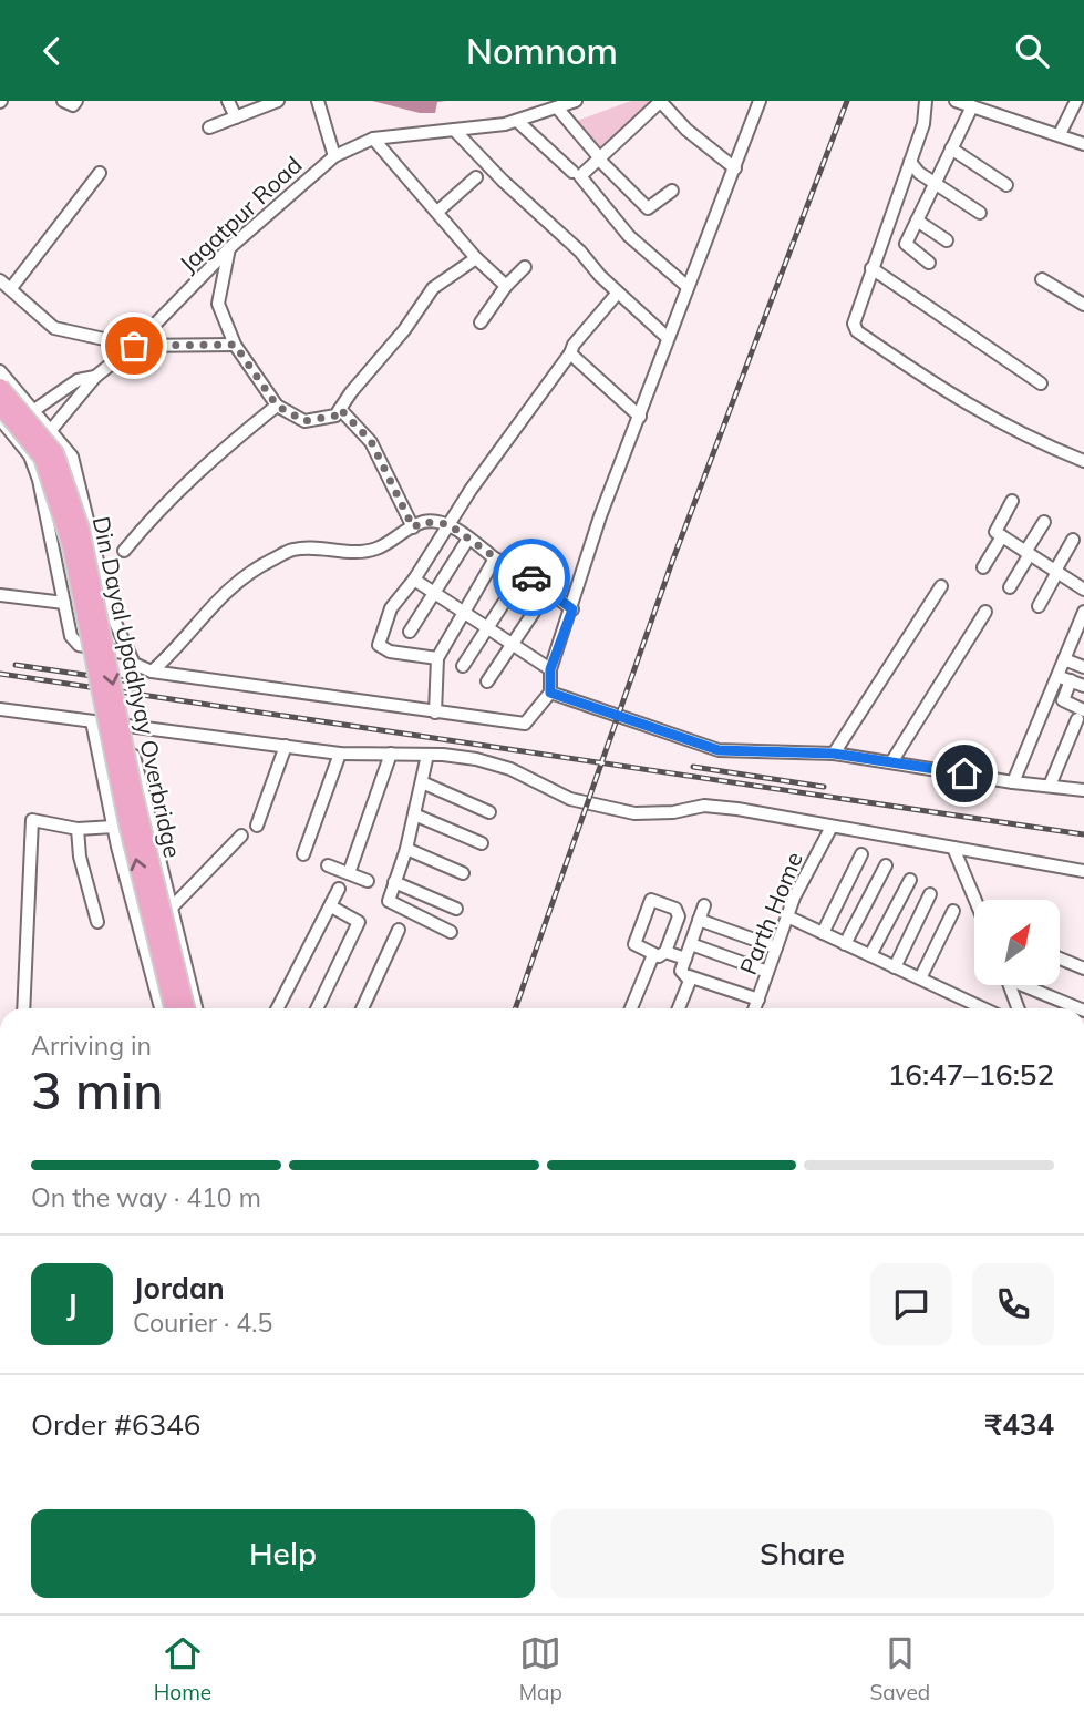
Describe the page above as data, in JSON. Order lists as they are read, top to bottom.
{
  "streets": {
    "main road": ["Din Dayal Upadhyay Overbridge"],
    "street": ["Jagatpur Road", "Parth Home"]
  },
  "north": "top right",
  "page": {
    "header": "Nomnom",
    "heading": ["3 min", "Arriving in", "16:47–16:52"],
    "panel": [
      "Jordan",
      "Courier · 4.5",
      "Order #6346",
      "₹434"
    ],
    "bar": "On the way · 410 m",
    "round": "J",
    "buttons": ["Help", "Share"],
    "tabs": ["Home", "Map", "Saved"]
  }
}
